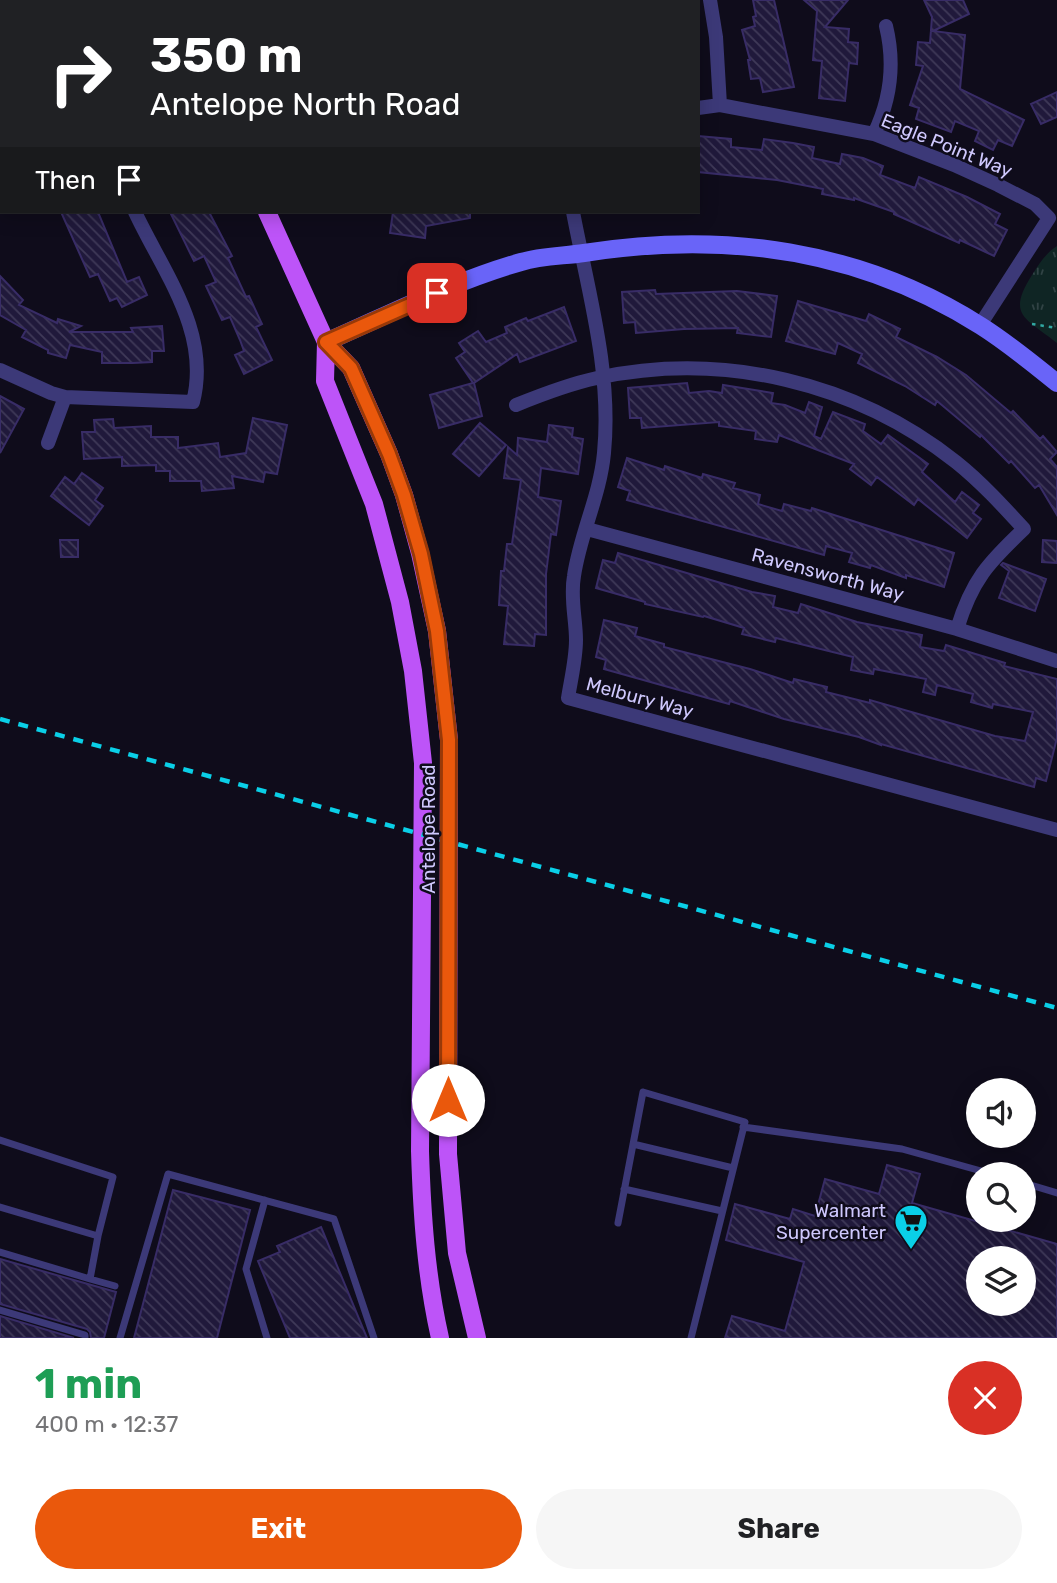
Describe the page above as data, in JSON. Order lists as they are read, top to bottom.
{
  "streets": {
    "main road": ["Antelope Road"],
    "street": ["Eagle Point Way", "Ravensworth Way", "Melbury Way"]
  },
  "crossings": [
    ["Ravensworth Way", "Melbury Way"]
  ],
  "places": {
    "supermarket": ["Walmart Supercenter"]
  },
  "page": {
    "turn": ["350 m", "Antelope North Road"],
    "then": "Then",
    "heading": ["1 min", "400 m · 12:37"],
    "buttons": ["Exit", "Share"]
  }
}
